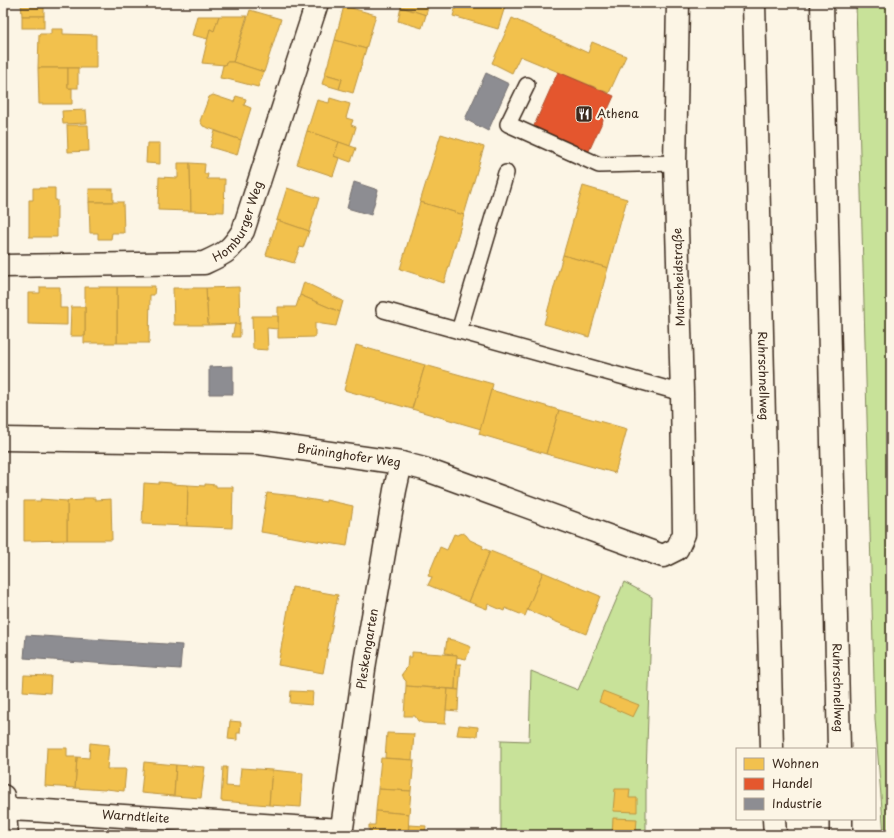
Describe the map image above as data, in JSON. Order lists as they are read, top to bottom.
{
  "streets": {
    "main road": [
      "Homburger Weg",
      "Munscheidstraße",
      "Ruhrschnellweg",
      "Brüninghofer Weg",
      "Pleskengarten",
      "Warndtleite"
    ]
  },
  "crossings": [
    ["Munscheidstraße", "Brüninghofer Weg"],
    ["Brüninghofer Weg", "Pleskengarten"],
    ["Pleskengarten", "Warndtleite"]
  ],
  "places": {
    "restaurant": ["Athena"]
  },
  "legend": ["Wohnen", "Handel", "Industrie"]
}
